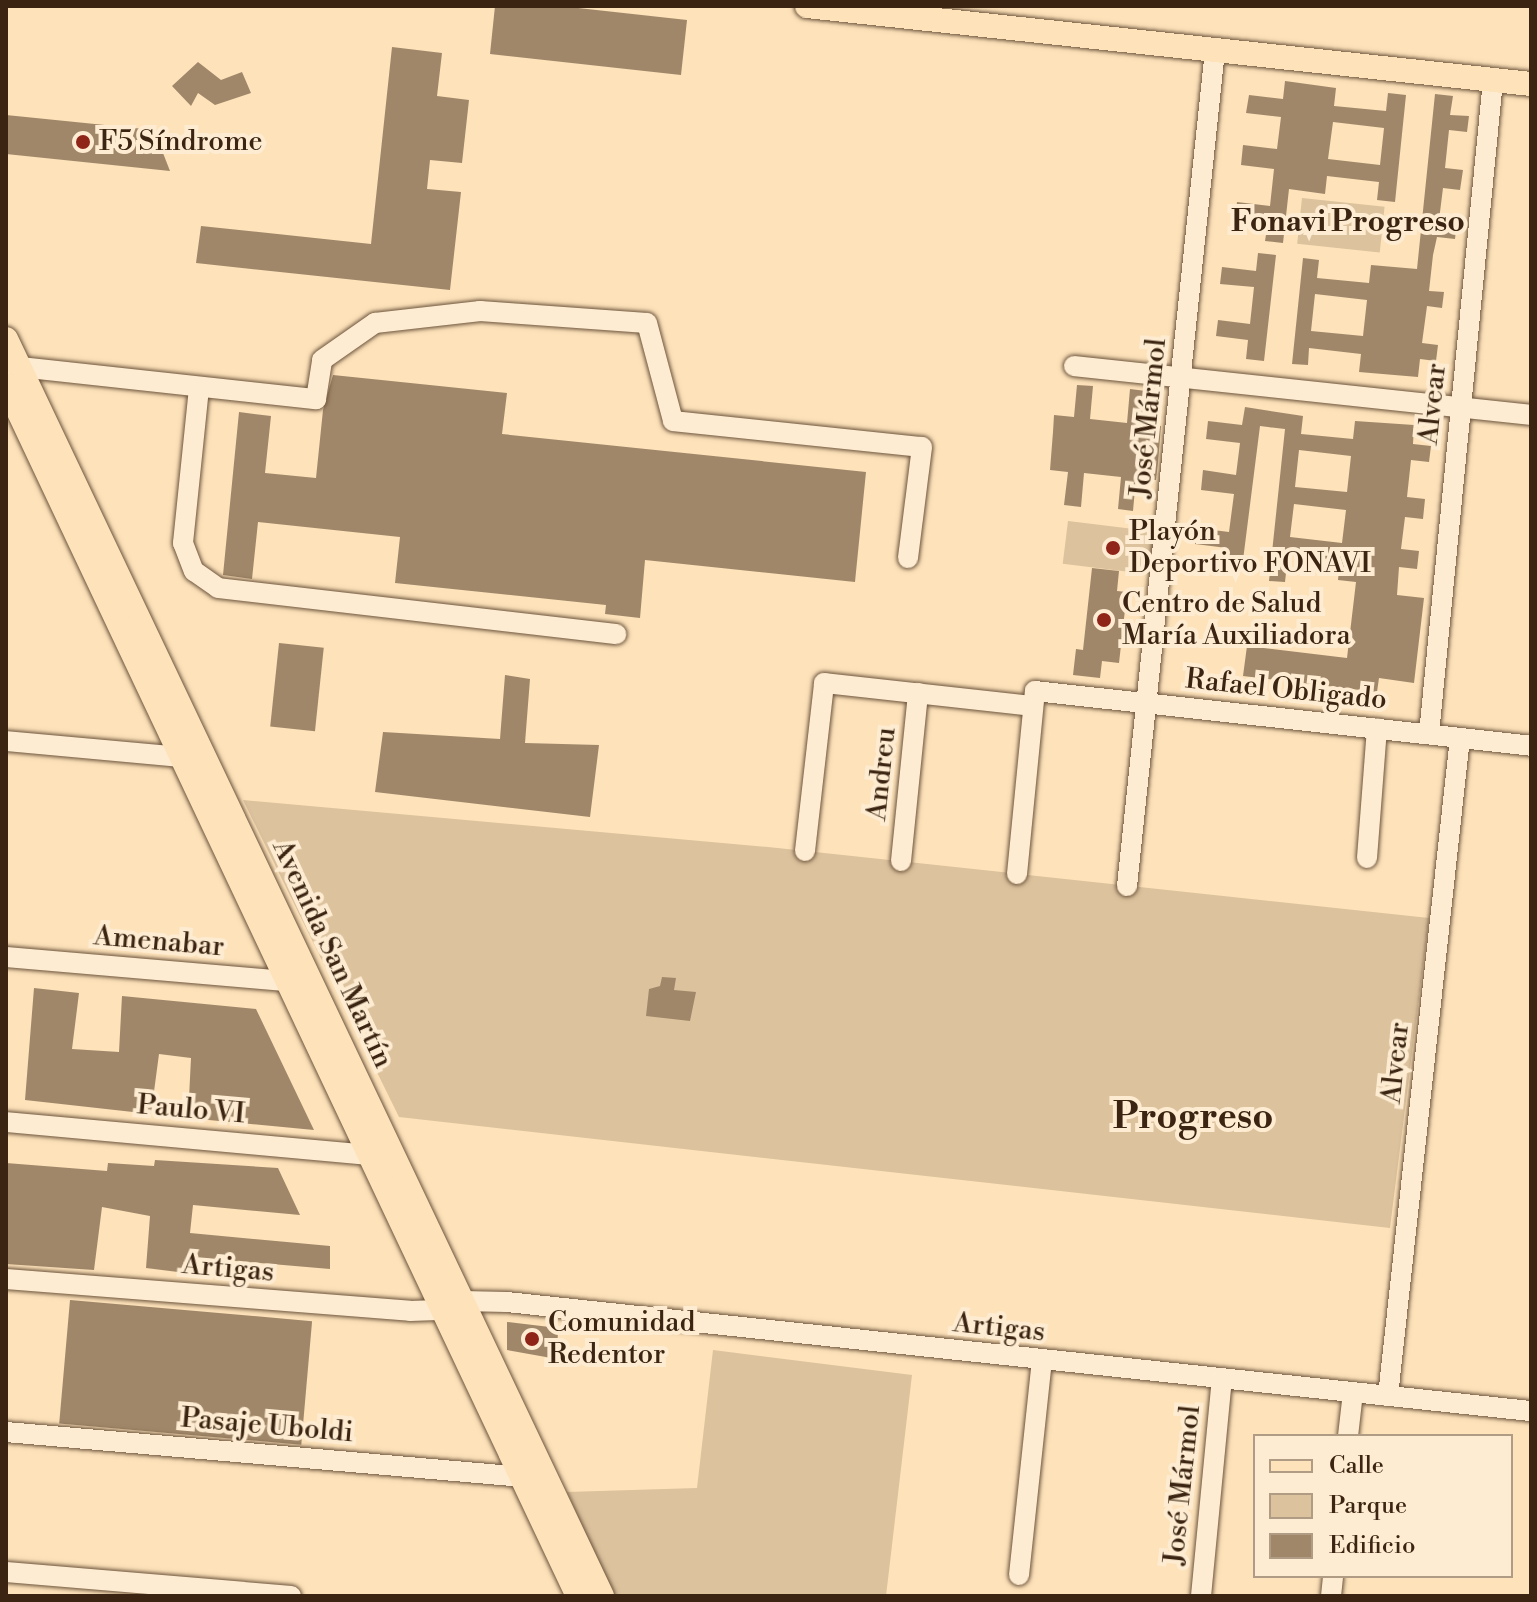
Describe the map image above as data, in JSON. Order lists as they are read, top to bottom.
{
  "streets": {
    "main road": ["Avenida San Martín"],
    "street": [
      "Alvear",
      "José Mármol",
      "Rafael Obligado",
      "Andreu",
      "Amenabar",
      "Paulo VI",
      "Artigas",
      "Pasaje Uboldi"
    ]
  },
  "crossings": [
    ["Alvear", "Rafael Obligado"],
    ["Alvear", "Artigas"],
    ["José Mármol", "Rafael Obligado"],
    ["José Mármol", "Artigas"],
    ["Rafael Obligado", "Andreu"],
    ["Amenabar", "Avenida San Martín"],
    ["Avenida San Martín", "Paulo VI"],
    ["Avenida San Martín", "Artigas"],
    ["Avenida San Martín", "Pasaje Uboldi"]
  ],
  "districts": ["Fonavi Progreso", "Progreso"],
  "places": [
    "F5 Síndrome",
    "Playón Deportivo FONAVI",
    "Centro de Salud María Auxiliadora",
    "Comunidad Redentor"
  ],
  "legend": ["Calle", "Parque", "Edificio"]
}
